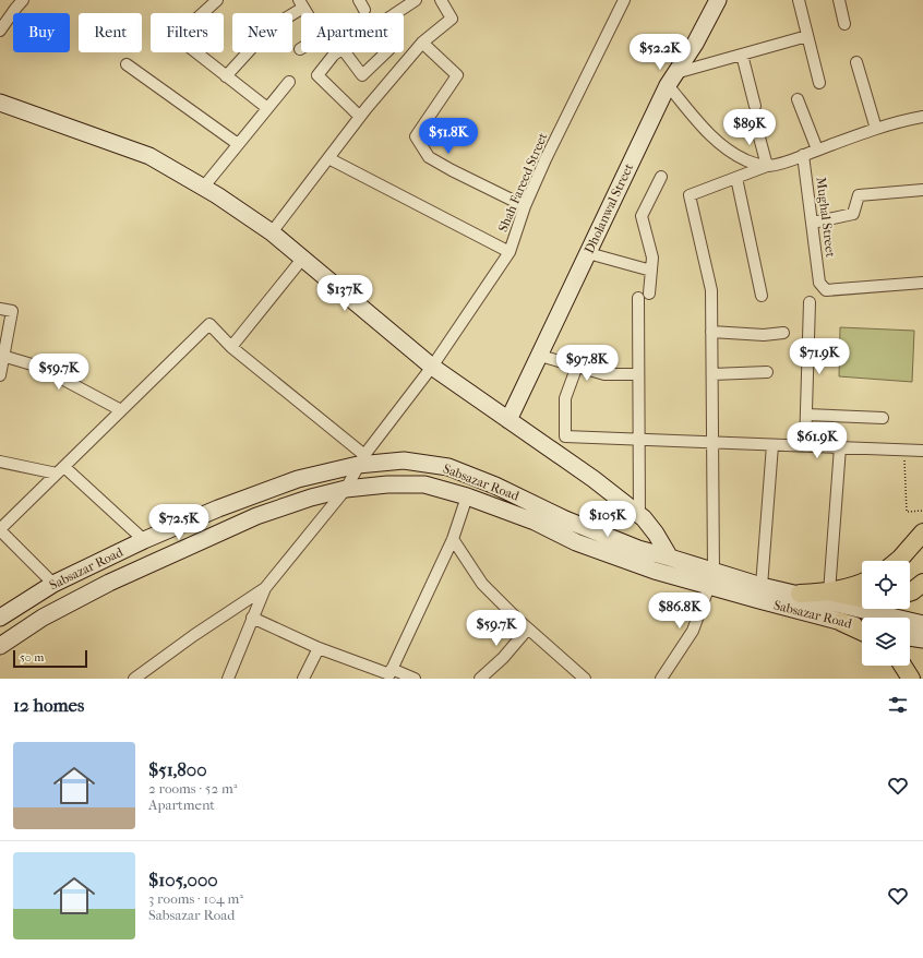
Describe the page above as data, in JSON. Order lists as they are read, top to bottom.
{
  "streets": {
    "main road": ["Dholanwal Street", "Sabsazar Road"],
    "street": ["Shah Fareed Street", "Mughal Street"]
  },
  "crossings": [
    ["Shah Fareed Street", "Sabsazar Road"]
  ],
  "scale_bar": "50 m",
  "page": {
    "chip": [
      "Buy",
      "Rent",
      "Filters",
      "New",
      "Apartment"
    ],
    "price": [
      "$52.2K",
      "$89K",
      "$51.8K",
      "$137K",
      "$71.9K",
      "$97.8K",
      "$59.7K",
      "$61.9K",
      "$105K",
      "$72.5K",
      "$86.8K",
      "$59.7K"
    ],
    "scale": "50 m",
    "heading": "12 homes",
    "list": [
      {
        "name": "$51,800",
        "note": "2 rooms · 52 m² · Apartment"
      },
      {
        "name": "$105,000",
        "note": "3 rooms · 104 m² · Sabsazar Road"
      }
    ]
  }
}
